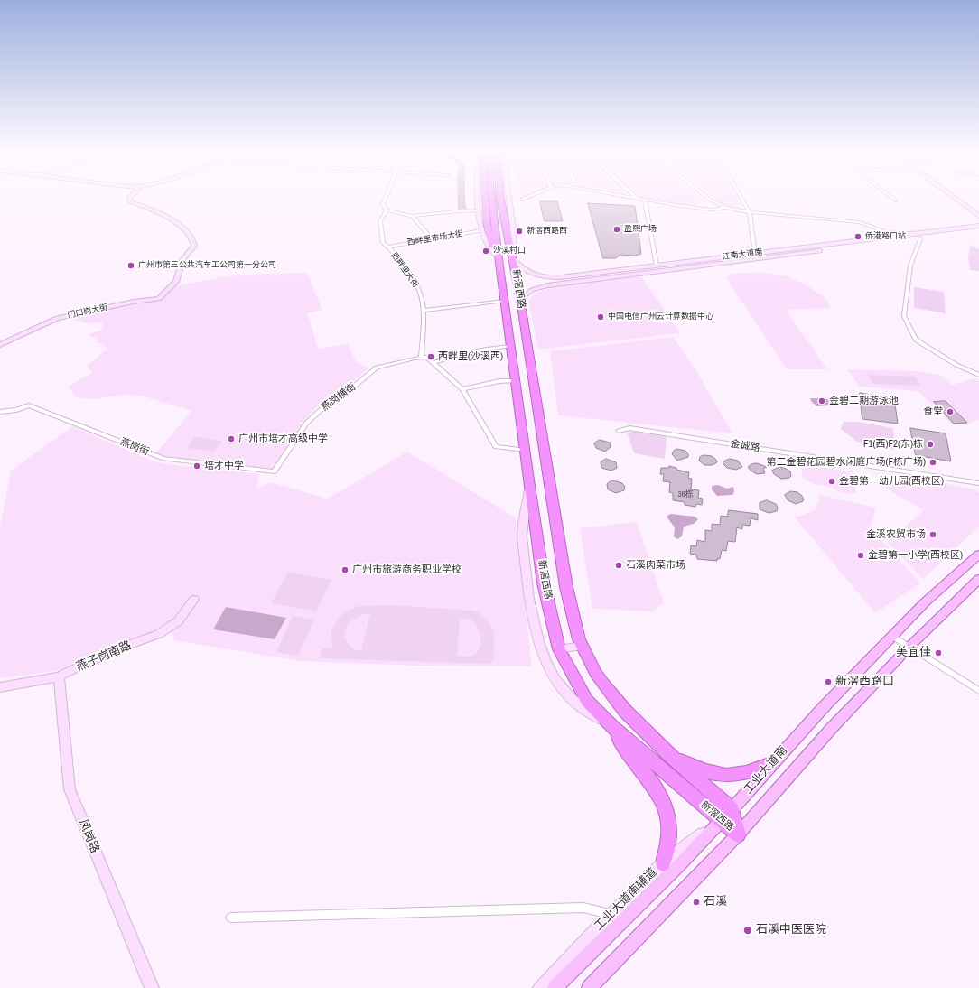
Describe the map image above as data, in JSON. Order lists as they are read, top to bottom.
{
  "streets": {
    "highway": ["新滘西路"],
    "main road": [
      "江南大道南",
      "门口岗大街",
      "燕子岗南路",
      "工业大道南",
      "凤岗路",
      "工业大道南辅道"
    ],
    "street": [
      "西畔里市场大街",
      "西畔里大街",
      "燕岗横街",
      "金诚路",
      "燕岗街"
    ]
  },
  "crossings": [
    ["西畔里市场大街", "西畔里大街"],
    ["江南大道南", "新滘西路"],
    ["西畔里大街", "燕岗横街"],
    ["新滘西路", "工业大道南"],
    ["新滘西路", "工业大道南辅道"],
    ["燕岗横街", "燕岗街"],
    ["燕子岗南路", "凤岗路"],
    ["工业大道南", "工业大道南辅道"]
  ],
  "places": [
    "盈熙广场",
    "新滘西路西",
    "侨港路口站",
    "沙溪村口",
    "广州市第三公共汽车工公司第一分公司",
    "中国电信广州云计算数据中心",
    "西畔里(沙溪西)",
    "金碧二期游泳池",
    "食堂",
    "广州市培才高级中学",
    "F1(西)F2(东)栋",
    "第二金碧花园碧水闲庭广场(F栋广场)",
    "培才中学",
    "金碧第一幼儿园(西校区)",
    "金溪农贸市场",
    "金碧第一小学(西校区)",
    "石溪肉菜市场",
    "广州市旅游商务职业学校",
    "美宜佳",
    "新滘西路口",
    "石溪",
    "石溪中医医院"
  ],
  "house_numbers": ["36栋"]
}
